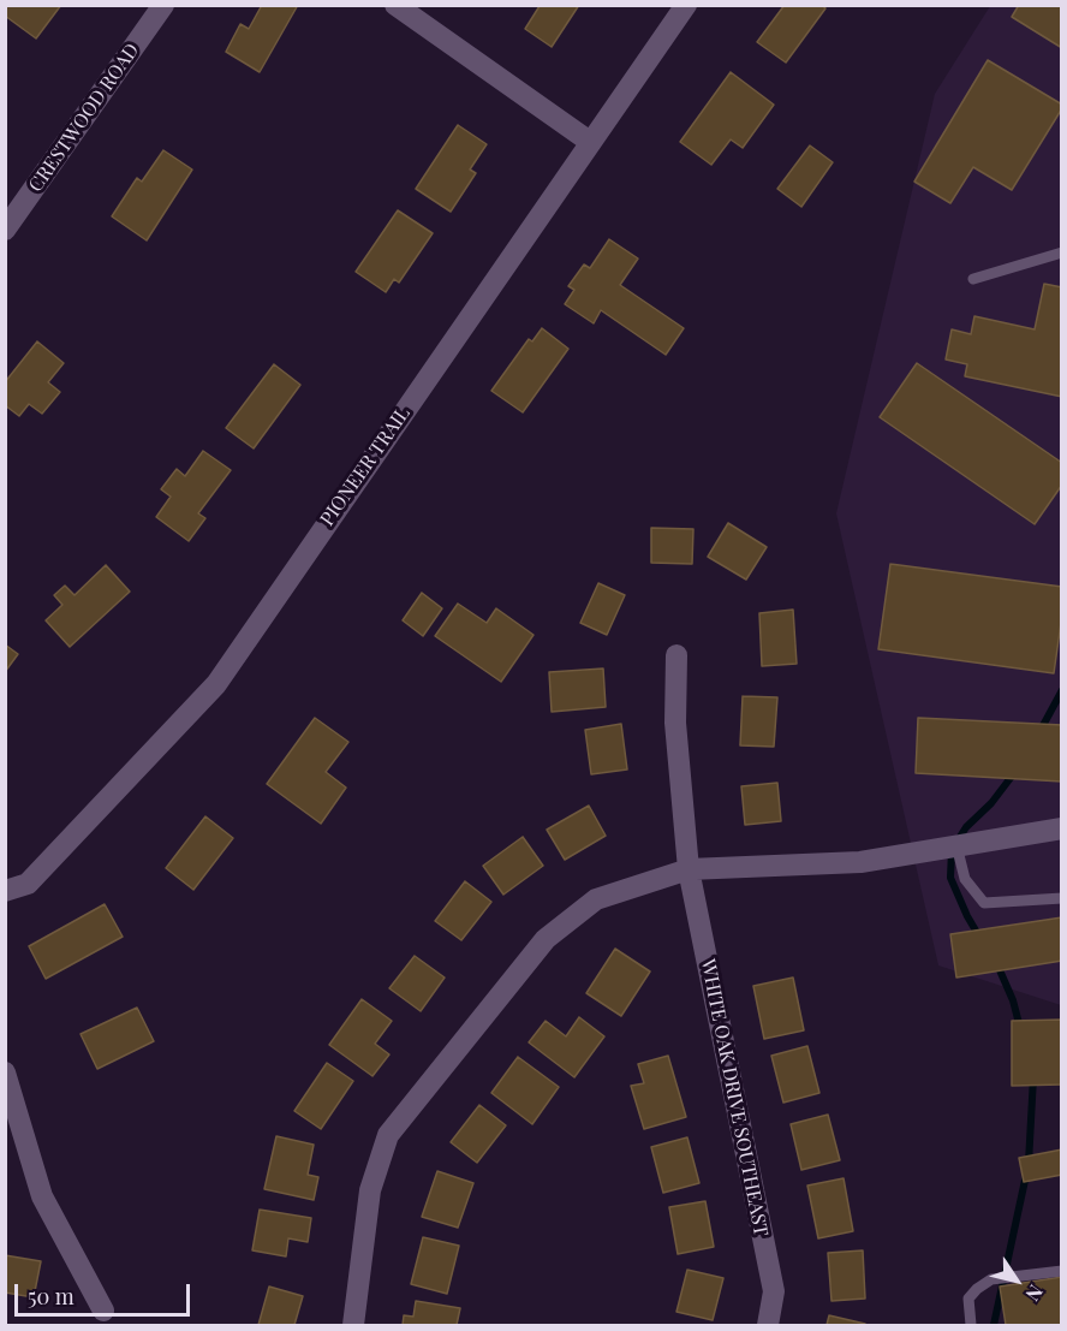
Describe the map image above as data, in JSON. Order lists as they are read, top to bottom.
{
  "streets": {
    "street": ["CRESTWOOD ROAD", "PIONEER TRAIL", "WHITE OAK DRIVE SOUTHEAST"]
  },
  "scale_bar": "50 m",
  "north": "bottom right"
}
